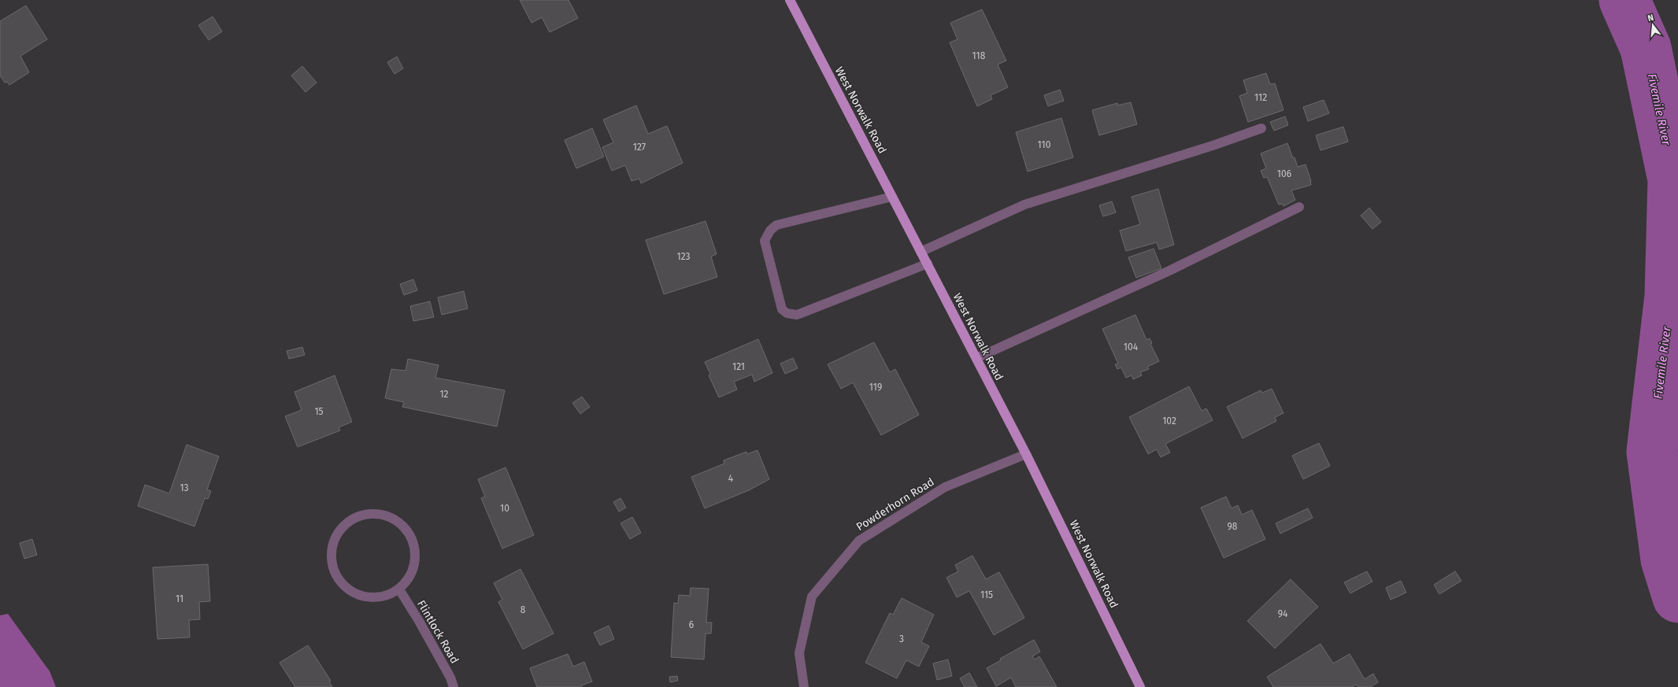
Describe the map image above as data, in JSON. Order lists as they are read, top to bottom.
{
  "streets": {
    "main road": ["West Norwalk Road"],
    "street": ["Powderhorn Road", "Flintlock Road"]
  },
  "crossings": [
    ["West Norwalk Road", "Powderhorn Road"]
  ],
  "water": ["Fivemile River"],
  "house_numbers": [
    "118",
    "112",
    "110",
    "127",
    "106",
    "123",
    "104",
    "121",
    "119",
    "12",
    "15",
    "102",
    "4",
    "13",
    "10",
    "98",
    "115",
    "11",
    "8",
    "94",
    "6",
    "3"
  ],
  "north": "top"
}
